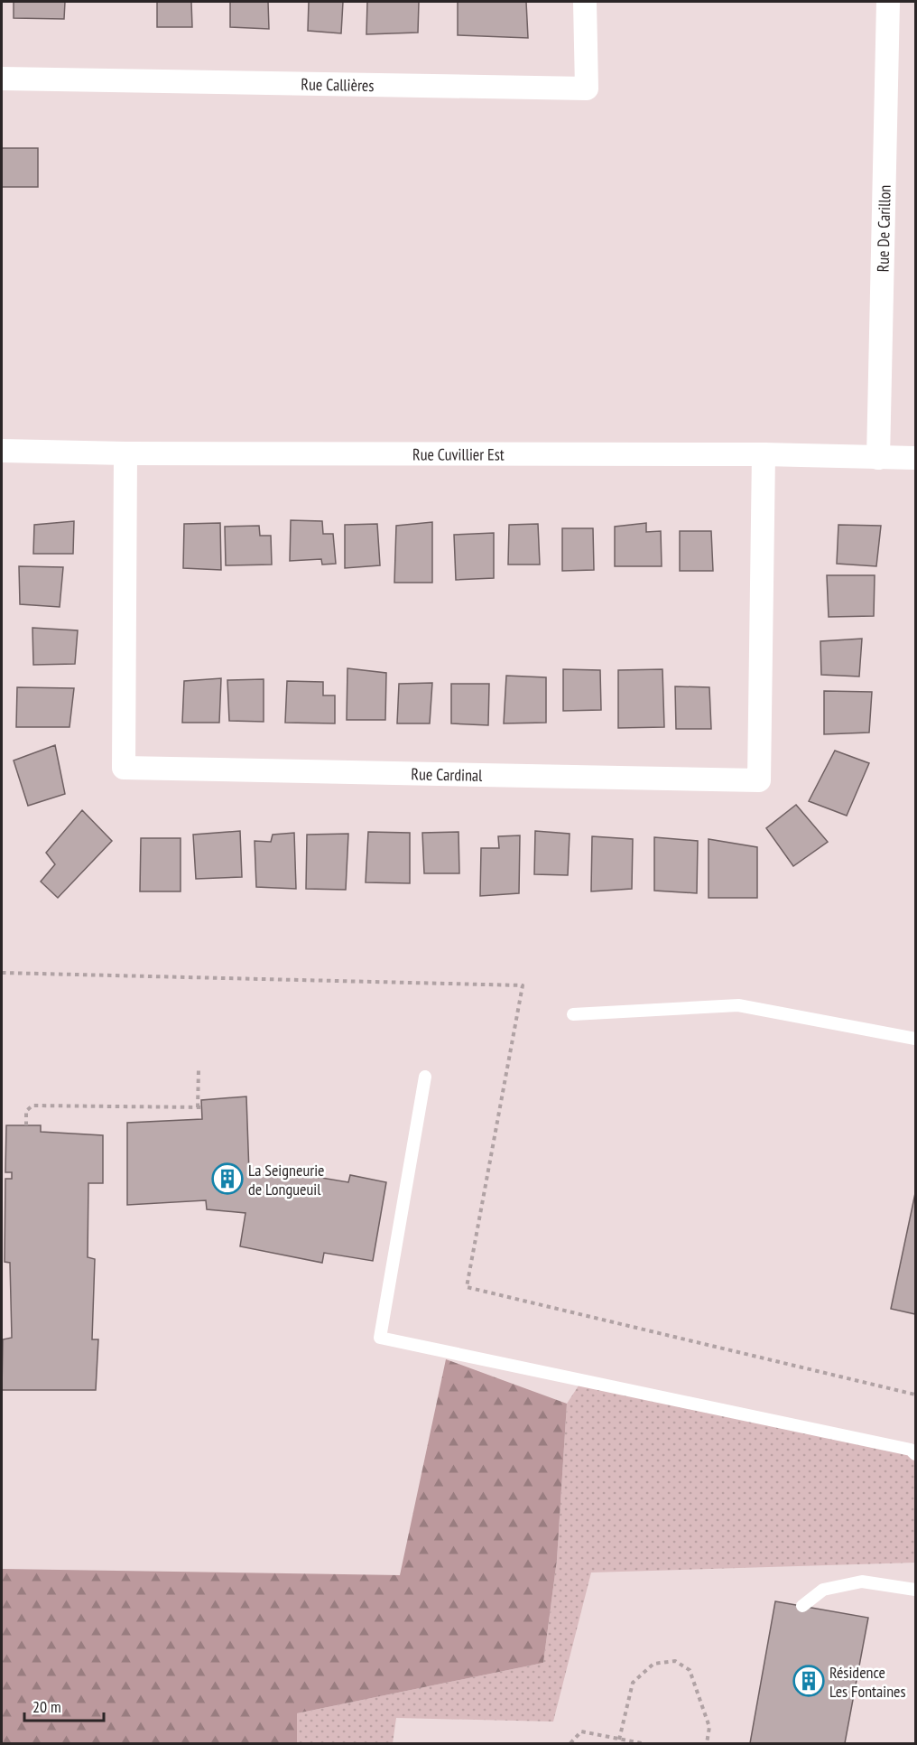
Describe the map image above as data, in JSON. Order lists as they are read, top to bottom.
{
  "streets": {
    "street": [
      "Rue Callières",
      "Rue De Carillon",
      "Rue Cuvillier Est",
      "Rue Cardinal"
    ]
  },
  "crossings": [
    ["Rue De Carillon", "Rue Cuvillier Est"],
    ["Rue Cuvillier Est", "Rue Cardinal"]
  ],
  "places": {
    "building": ["La Seigneurie de Longueuil", "Résidence Les Fontaines"]
  },
  "scale_bar": "20 m"
}
